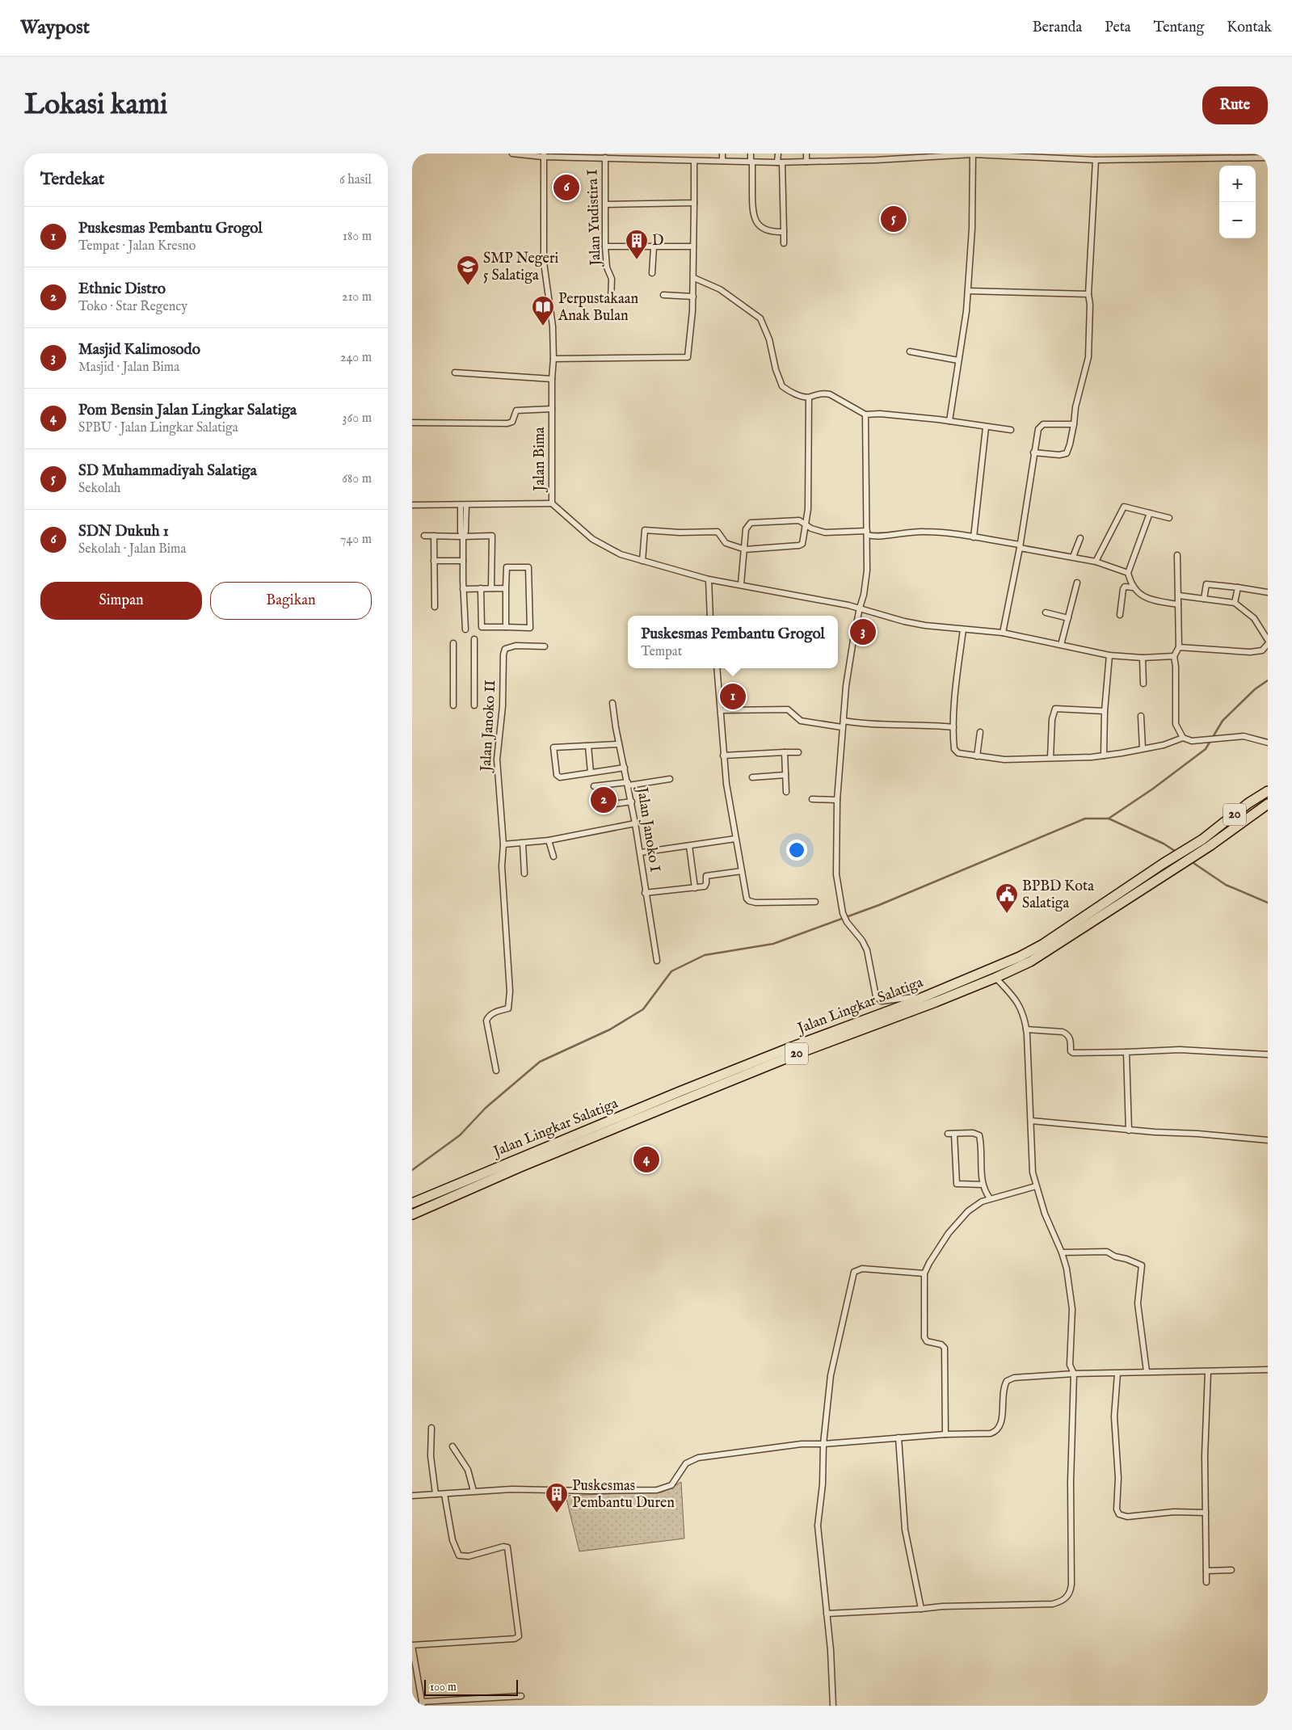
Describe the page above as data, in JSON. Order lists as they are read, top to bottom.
{
  "streets": {
    "highway": ["20", "Jalan Lingkar Salatiga"],
    "street": [
      "Jalan Yudistira I",
      "Jalan Bima",
      "Jalan Janoko II",
      "Jalan Janoko I"
    ]
  },
  "places": {
    "building": ["D", "Puskesmas Pembantu Duren"],
    "school or university": ["SMP Negeri 5 Salatiga"],
    "library": ["Perpustakaan Anak Bulan"],
    "public building": ["BPBD Kota Salatiga"]
  },
  "scale_bar": "100 m",
  "page": {
    "header": "Waypost",
    "nav": [
      "Beranda",
      "Peta",
      "Tentang",
      "Kontak"
    ],
    "buttons": [
      "Rute",
      ["Simpan", "Bagikan"]
    ],
    "title": "Lokasi kami",
    "heading": ["Terdekat", "6 hasil"],
    "map_buttons": ["+", "−"],
    "pins": [
      "6",
      "5",
      "3",
      "1",
      "2",
      "4"
    ],
    "list": [
      {
        "mark": "1",
        "name": "Puskesmas Pembantu Grogol",
        "note": "Tempat · Jalan Kresno",
        "value": "180 m"
      },
      {
        "mark": "2",
        "name": "Ethnic Distro",
        "note": "Toko · Star Regency",
        "value": "210 m"
      },
      {
        "mark": "3",
        "name": "Masjid Kalimosodo",
        "note": "Masjid · Jalan Bima",
        "value": "240 m"
      },
      {
        "mark": "4",
        "name": "Pom Bensin Jalan Lingkar Salatiga",
        "note": "SPBU · Jalan Lingkar Salatiga",
        "value": "360 m"
      },
      {
        "mark": "5",
        "name": "SD Muhammadiyah Salatiga",
        "note": "Sekolah",
        "value": "680 m"
      },
      {
        "mark": "6",
        "name": "SDN Dukuh 1",
        "note": "Sekolah · Jalan Bima",
        "value": "740 m"
      }
    ],
    "popup": ["Puskesmas Pembantu Grogol", "Tempat"],
    "scale": "100 m"
  }
}
